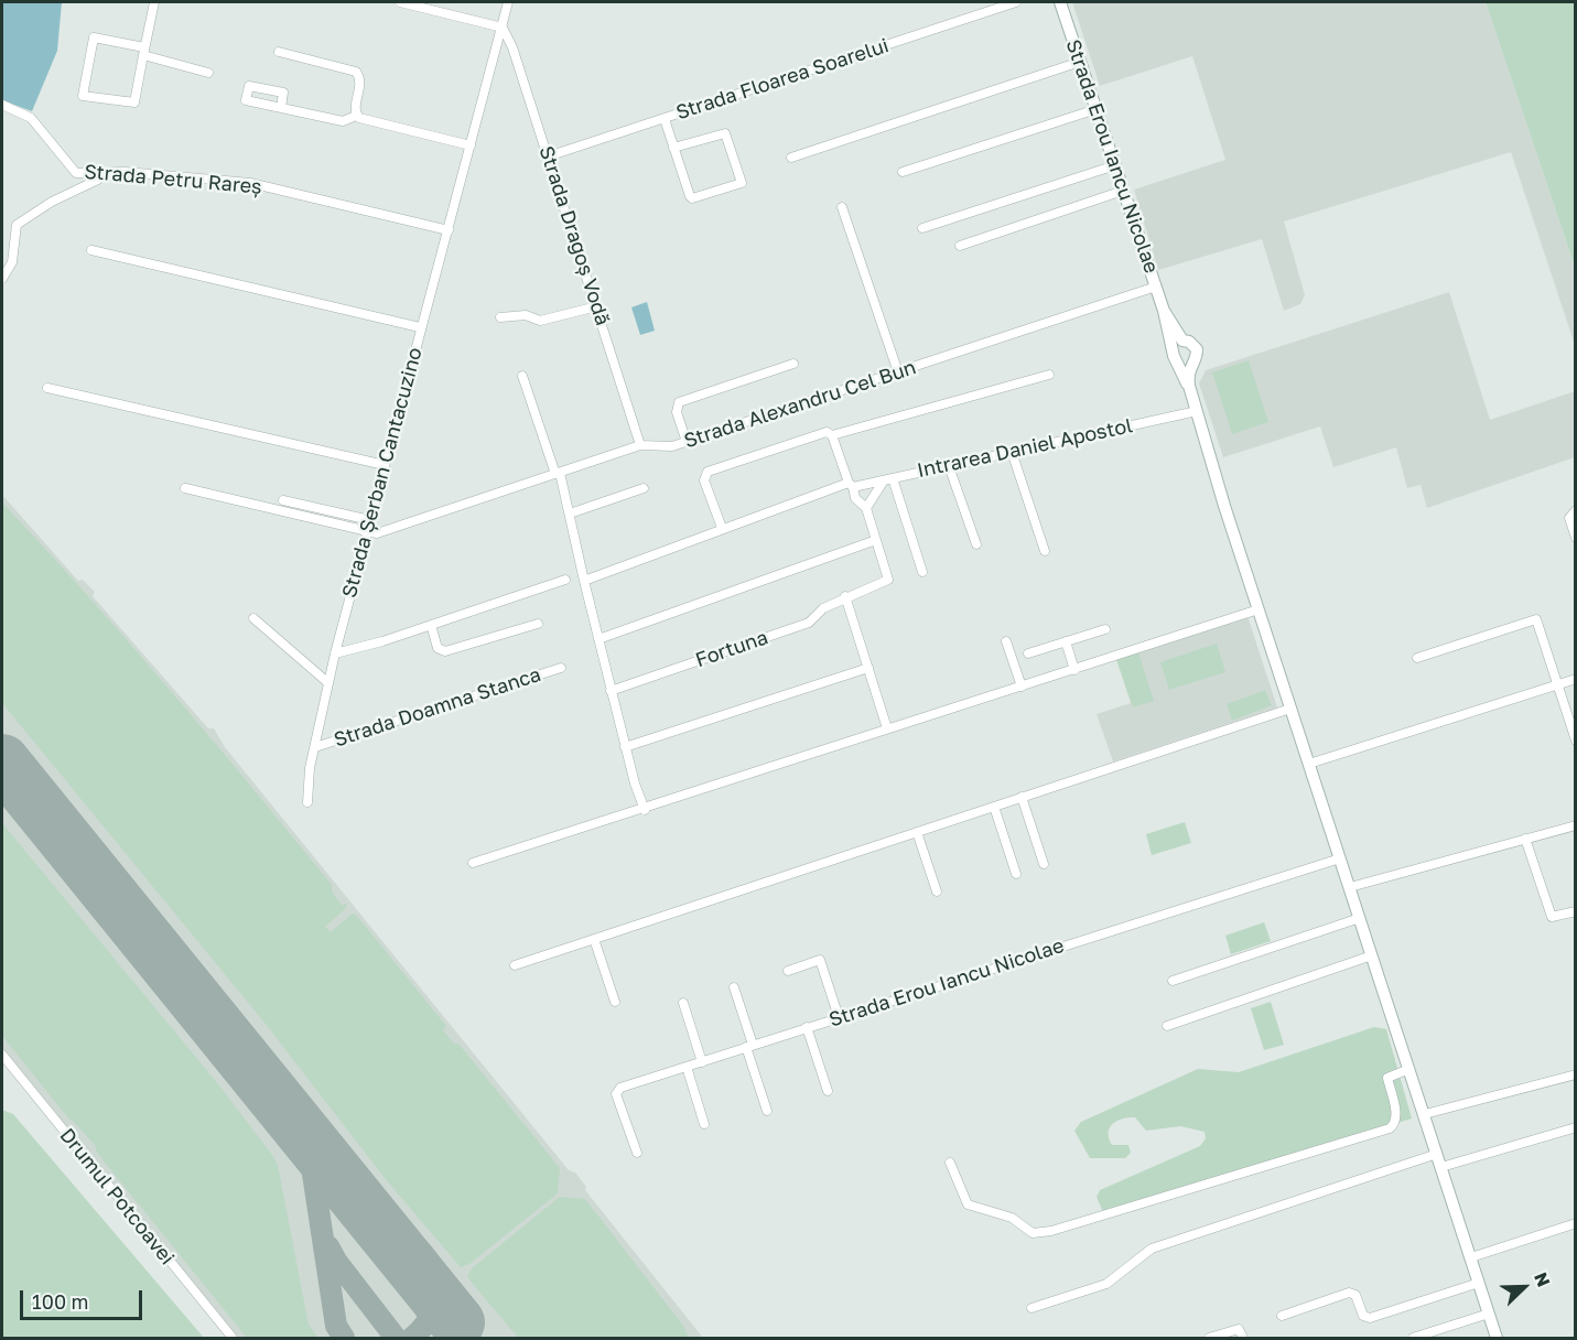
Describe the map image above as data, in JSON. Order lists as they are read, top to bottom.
{
  "streets": {
    "street": [
      "Strada Floarea Soarelui",
      "Strada Erou Iancu Nicolae",
      "Strada Petru Rareș",
      "Strada Dragoș Vodă",
      "Strada Alexandru Cel Bun",
      "Intrarea Daniel Apostol",
      "Strada Șerban Cantacuzino",
      "Fortuna",
      "Strada Doamna Stanca",
      "Drumul Potcoavei"
    ]
  },
  "crossings": [
    ["Strada Floarea Soarelui", "Strada Dragoș Vodă"],
    ["Strada Erou Iancu Nicolae", "Strada Alexandru Cel Bun"],
    ["Strada Erou Iancu Nicolae", "Intrarea Daniel Apostol"],
    ["Strada Petru Rareș", "Strada Șerban Cantacuzino"],
    ["Strada Dragoș Vodă", "Strada Alexandru Cel Bun"],
    ["Strada Dragoș Vodă", "Strada Șerban Cantacuzino"],
    ["Strada Alexandru Cel Bun", "Strada Șerban Cantacuzino"],
    ["Strada Șerban Cantacuzino", "Strada Doamna Stanca"]
  ],
  "scale_bar": "100 m",
  "north": "top right"
}
